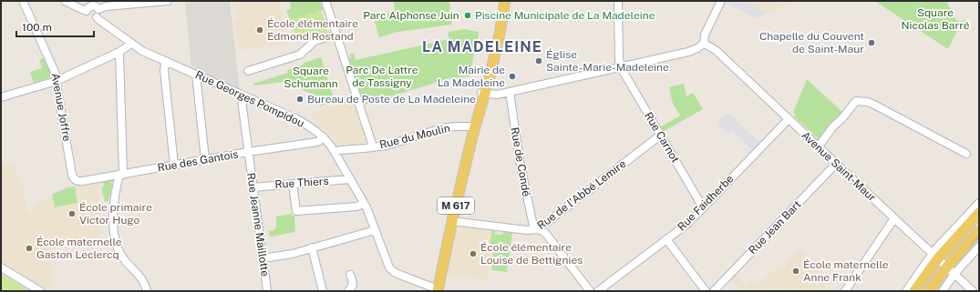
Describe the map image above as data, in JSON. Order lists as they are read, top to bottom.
{
  "streets": {
    "main road": ["M 617"],
    "street": [
      "Rue Georges Pompidou",
      "Avenue Joffre",
      "Rue du Moulin",
      "Rue Carnot",
      "Rue des Gantois",
      "Rue de Condé",
      "Avenue Saint-Maur",
      "Rue Thiers",
      "Rue de l'Abbé Lemire",
      "Rue Faidherbe",
      "Rue Jeanne Maillotte",
      "Rue Jean Bart"
    ]
  },
  "crossings": [
    ["Rue Georges Pompidou", "Rue du Moulin"],
    ["Rue Georges Pompidou", "Rue des Gantois"],
    ["Rue Georges Pompidou", "Rue Thiers"],
    ["Rue Georges Pompidou", "M 617"],
    ["Rue Georges Pompidou", "Rue Jeanne Maillotte"],
    ["Avenue Joffre", "Rue des Gantois"],
    ["Rue du Moulin", "M 617"],
    ["Rue Carnot", "Rue de l'Abbé Lemire"],
    ["Rue Carnot", "Rue Faidherbe"],
    ["Rue des Gantois", "Rue Jeanne Maillotte"],
    ["Rue de Condé", "Rue de l'Abbé Lemire"],
    ["Avenue Saint-Maur", "Rue Faidherbe"],
    ["Avenue Saint-Maur", "Rue Jean Bart"],
    ["Rue Thiers", "Rue Jeanne Maillotte"],
    ["Rue de l'Abbé Lemire", "M 617"]
  ],
  "districts": ["LA MADELEINE"],
  "parks": [
    "Square Nicolas Barré",
    "Parc Alphonse Juin",
    "Parc De Lattre de Tassigny",
    "Square Schumann"
  ],
  "places": [
    "Piscine Municipale de La Madeleine",
    "École élémentaire Edmond Rostand",
    "Chapelle du Couvent de Saint-Maur",
    "Église Sainte-Marie-Madeleine",
    "Mairie de La Madeleine",
    "Bureau de Poste de La Madeleine",
    "École primaire Victor Hugo",
    "École maternelle Gaston Leclercq",
    "École élémentaire Louise de Bettignies",
    "École maternelle Anne Frank"
  ],
  "scale_bar": "100 m"
}
